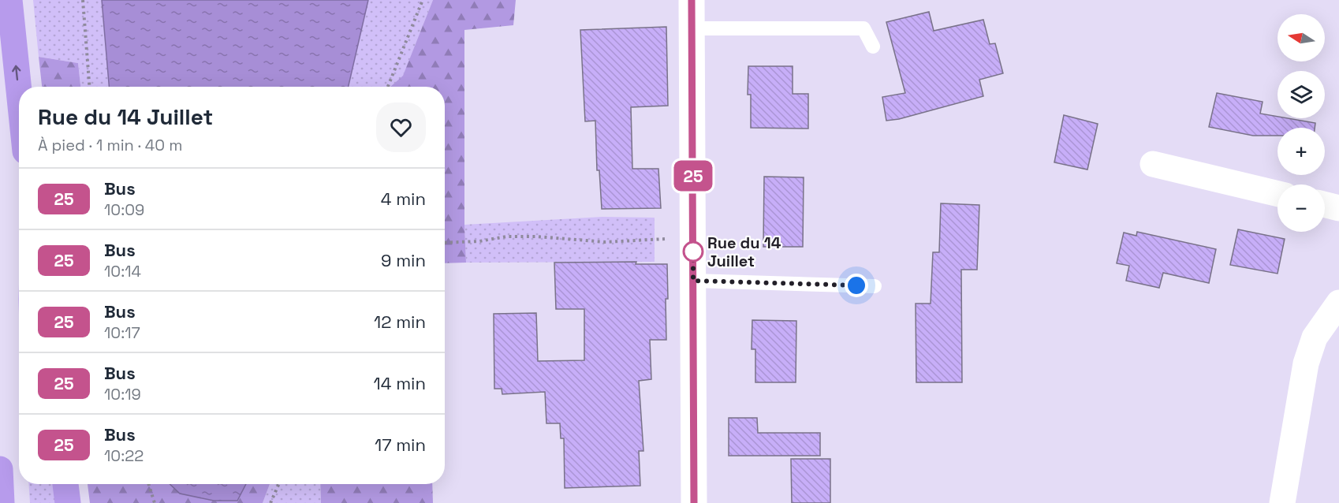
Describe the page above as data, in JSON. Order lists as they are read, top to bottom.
{
  "places": ["Rue du 14 Juillet"],
  "lines": ["bus line 25"],
  "north": "left",
  "page": {
    "on_map": "25",
    "map_buttons": ["+", "−"],
    "heading": ["Rue du 14 Juillet", "À pied · 1 min · 40 m"],
    "list": [
      {
        "mark": "25",
        "name": "Bus",
        "note": "10:09",
        "value": "4 min"
      },
      {
        "mark": "25",
        "name": "Bus",
        "note": "10:14",
        "value": "9 min"
      },
      {
        "mark": "25",
        "name": "Bus",
        "note": "10:17",
        "value": "12 min"
      },
      {
        "mark": "25",
        "name": "Bus",
        "note": "10:19",
        "value": "14 min"
      },
      {
        "mark": "25",
        "name": "Bus",
        "note": "10:22",
        "value": "17 min"
      }
    ]
  }
}
